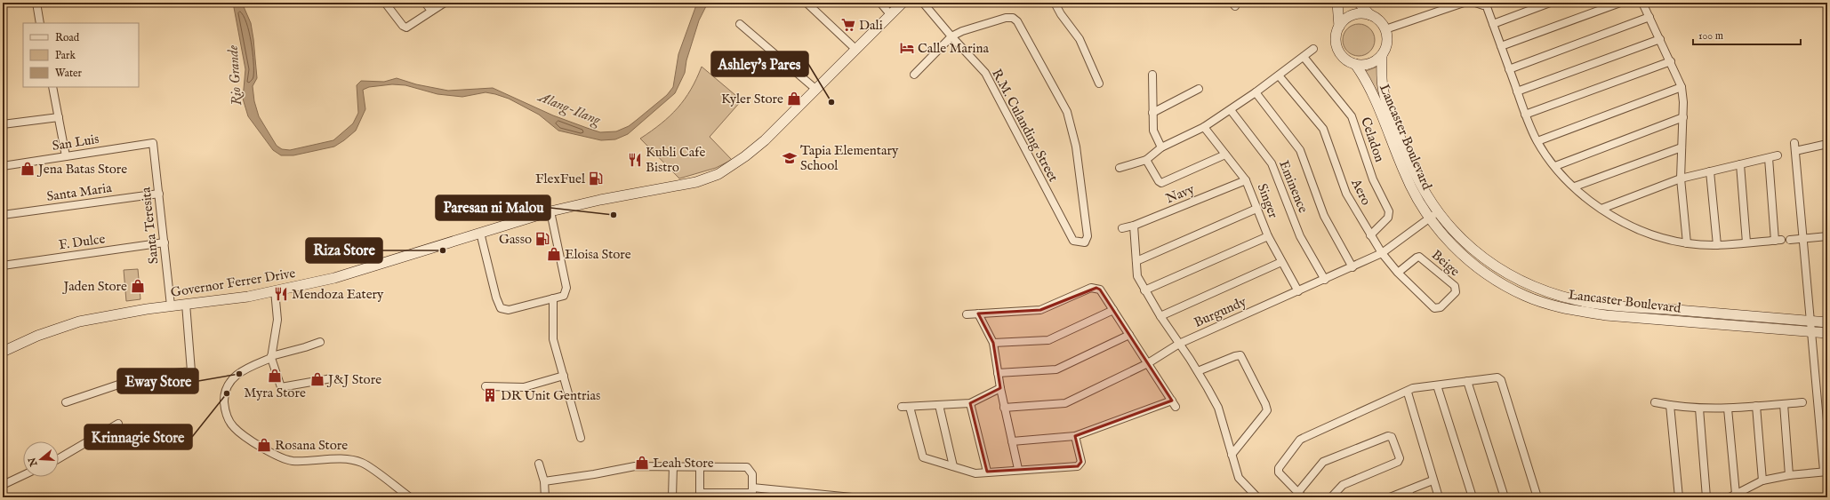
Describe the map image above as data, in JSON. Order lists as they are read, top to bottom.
{
  "streets": {
    "main road": ["Lancaster Boulevard", "Governor Ferrer Drive"],
    "street": [
      "R.M. Culanding Street",
      "Celadon",
      "San Luis",
      "Eminence",
      "Santa Maria",
      "Aero",
      "Navy",
      "Singer",
      "Santa Teresita",
      "F. Dulce",
      "Beige",
      "Burgundy"
    ]
  },
  "crossings": [
    ["Lancaster Boulevard", "Burgundy"],
    ["Celadon", "Aero"],
    ["San Luis", "Santa Teresita"],
    ["Eminence", "Burgundy"],
    ["Santa Maria", "Santa Teresita"],
    ["Aero", "Beige"],
    ["Aero", "Burgundy"],
    ["Navy", "Singer"],
    ["Singer", "Burgundy"],
    ["Santa Teresita", "F. Dulce"],
    ["Santa Teresita", "Governor Ferrer Drive"]
  ],
  "water": ["Rio Grande", "Alang-Ilang"],
  "places": {
    "supermarket": ["Dali"],
    "hotel": ["Calle Marina"],
    "shop": [
      "Kyler Store",
      "Jena Batas Store",
      "Eloisa Store",
      "Jaden Store",
      "Myra Store",
      "J&J Store",
      "Rosana Store",
      "Leah Store"
    ],
    "other": [
      "Ashley's Pares",
      "Paresan ni Malou",
      "Riza Store",
      "Eway Store",
      "Krinnagie Store"
    ],
    "school or university": ["Tapia Elementary School"],
    "restaurant": ["Kubli Cafe Bistro", "Mendoza Eatery"],
    "fuel station": ["FlexFuel", "Gasso"],
    "building": ["DR Unit Gentrias"]
  },
  "legend": ["Road", "Park", "Water"],
  "scale_bar": "100 m",
  "north": "left"
}
